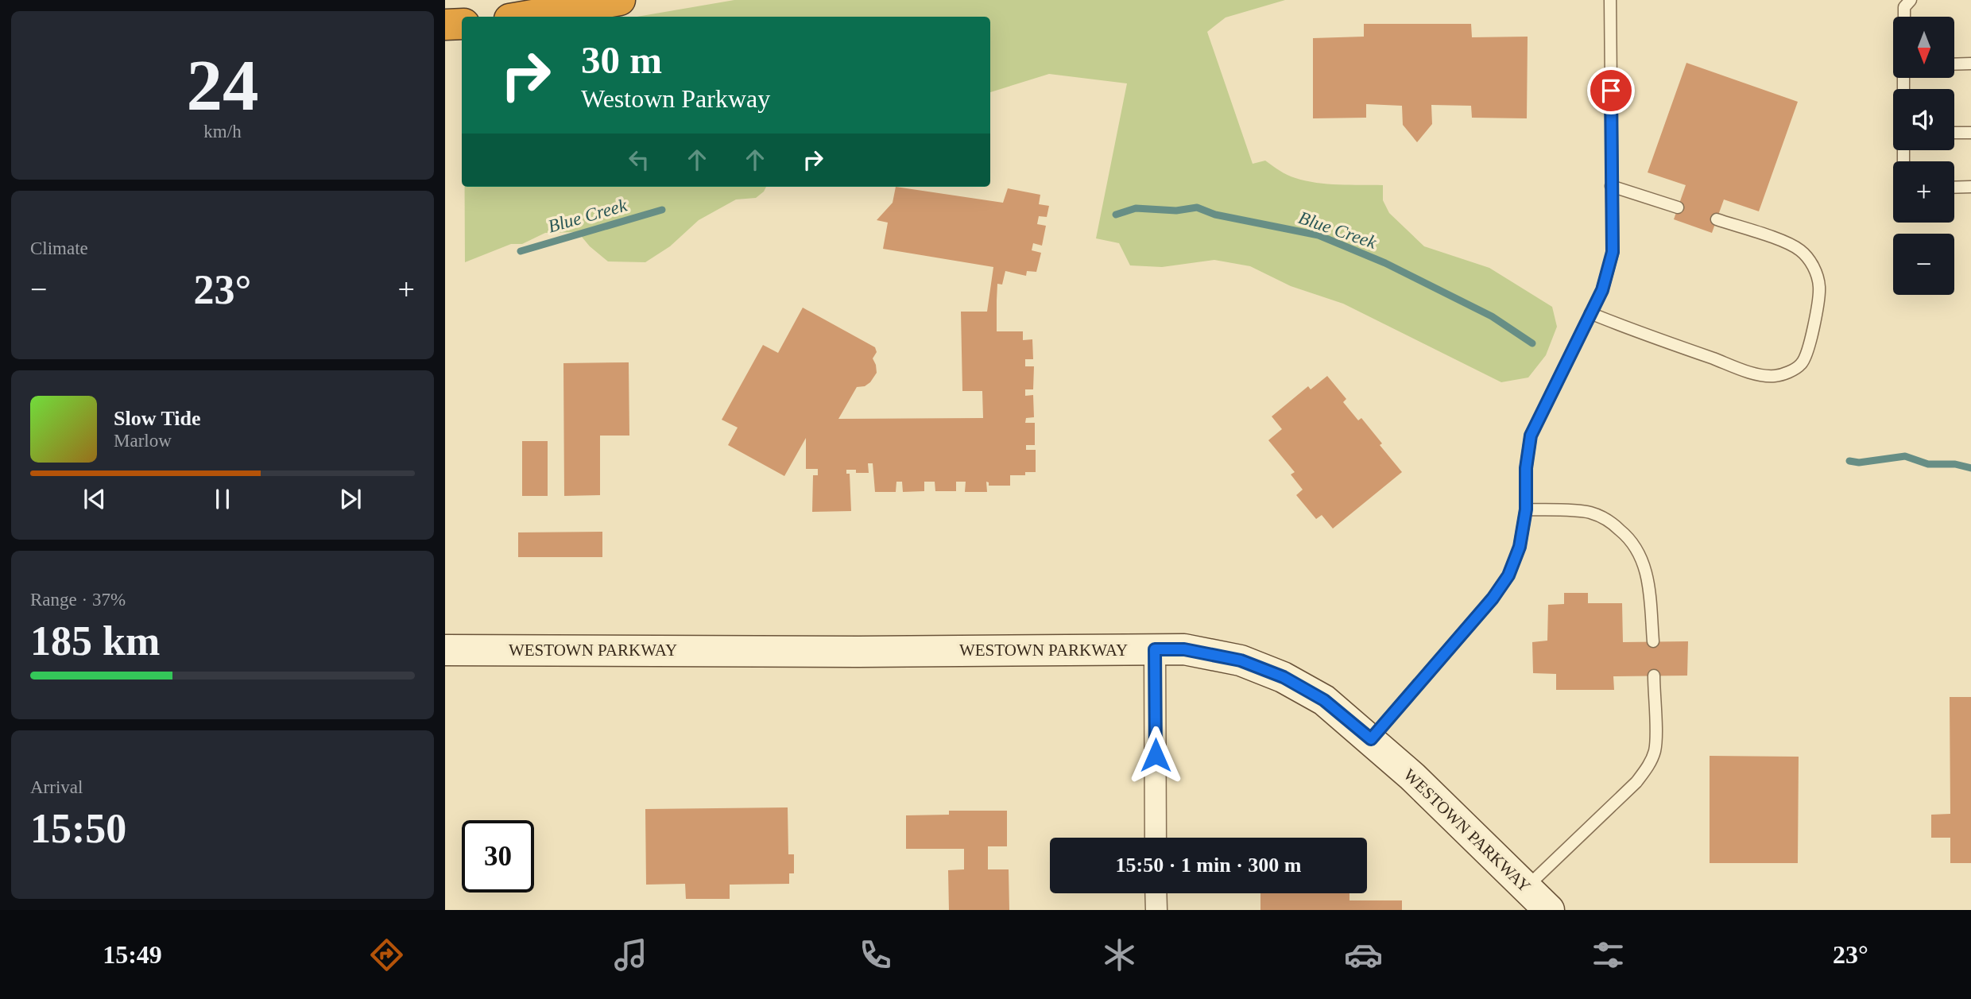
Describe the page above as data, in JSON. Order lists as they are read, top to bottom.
{
  "streets": {
    "street": ["WESTOWN PARKWAY"]
  },
  "water": ["Blue Creek"],
  "north": "bottom",
  "page": {
    "tile": [
      ["24", "km/h"],
      "Climate",
      ["Range · 37%", "185 km"],
      ["Arrival", "15:50"]
    ],
    "map_buttons": ["+", "−"],
    "turn": ["30 m", "Westown Parkway"],
    "heat": ["−", "23°", "+"],
    "song": ["Slow Tide", "Marlow"],
    "limit": "30",
    "trip": "15:50 · 1 min · 300 m",
    "tabs": ["15:49", "23°"]
  }
}
